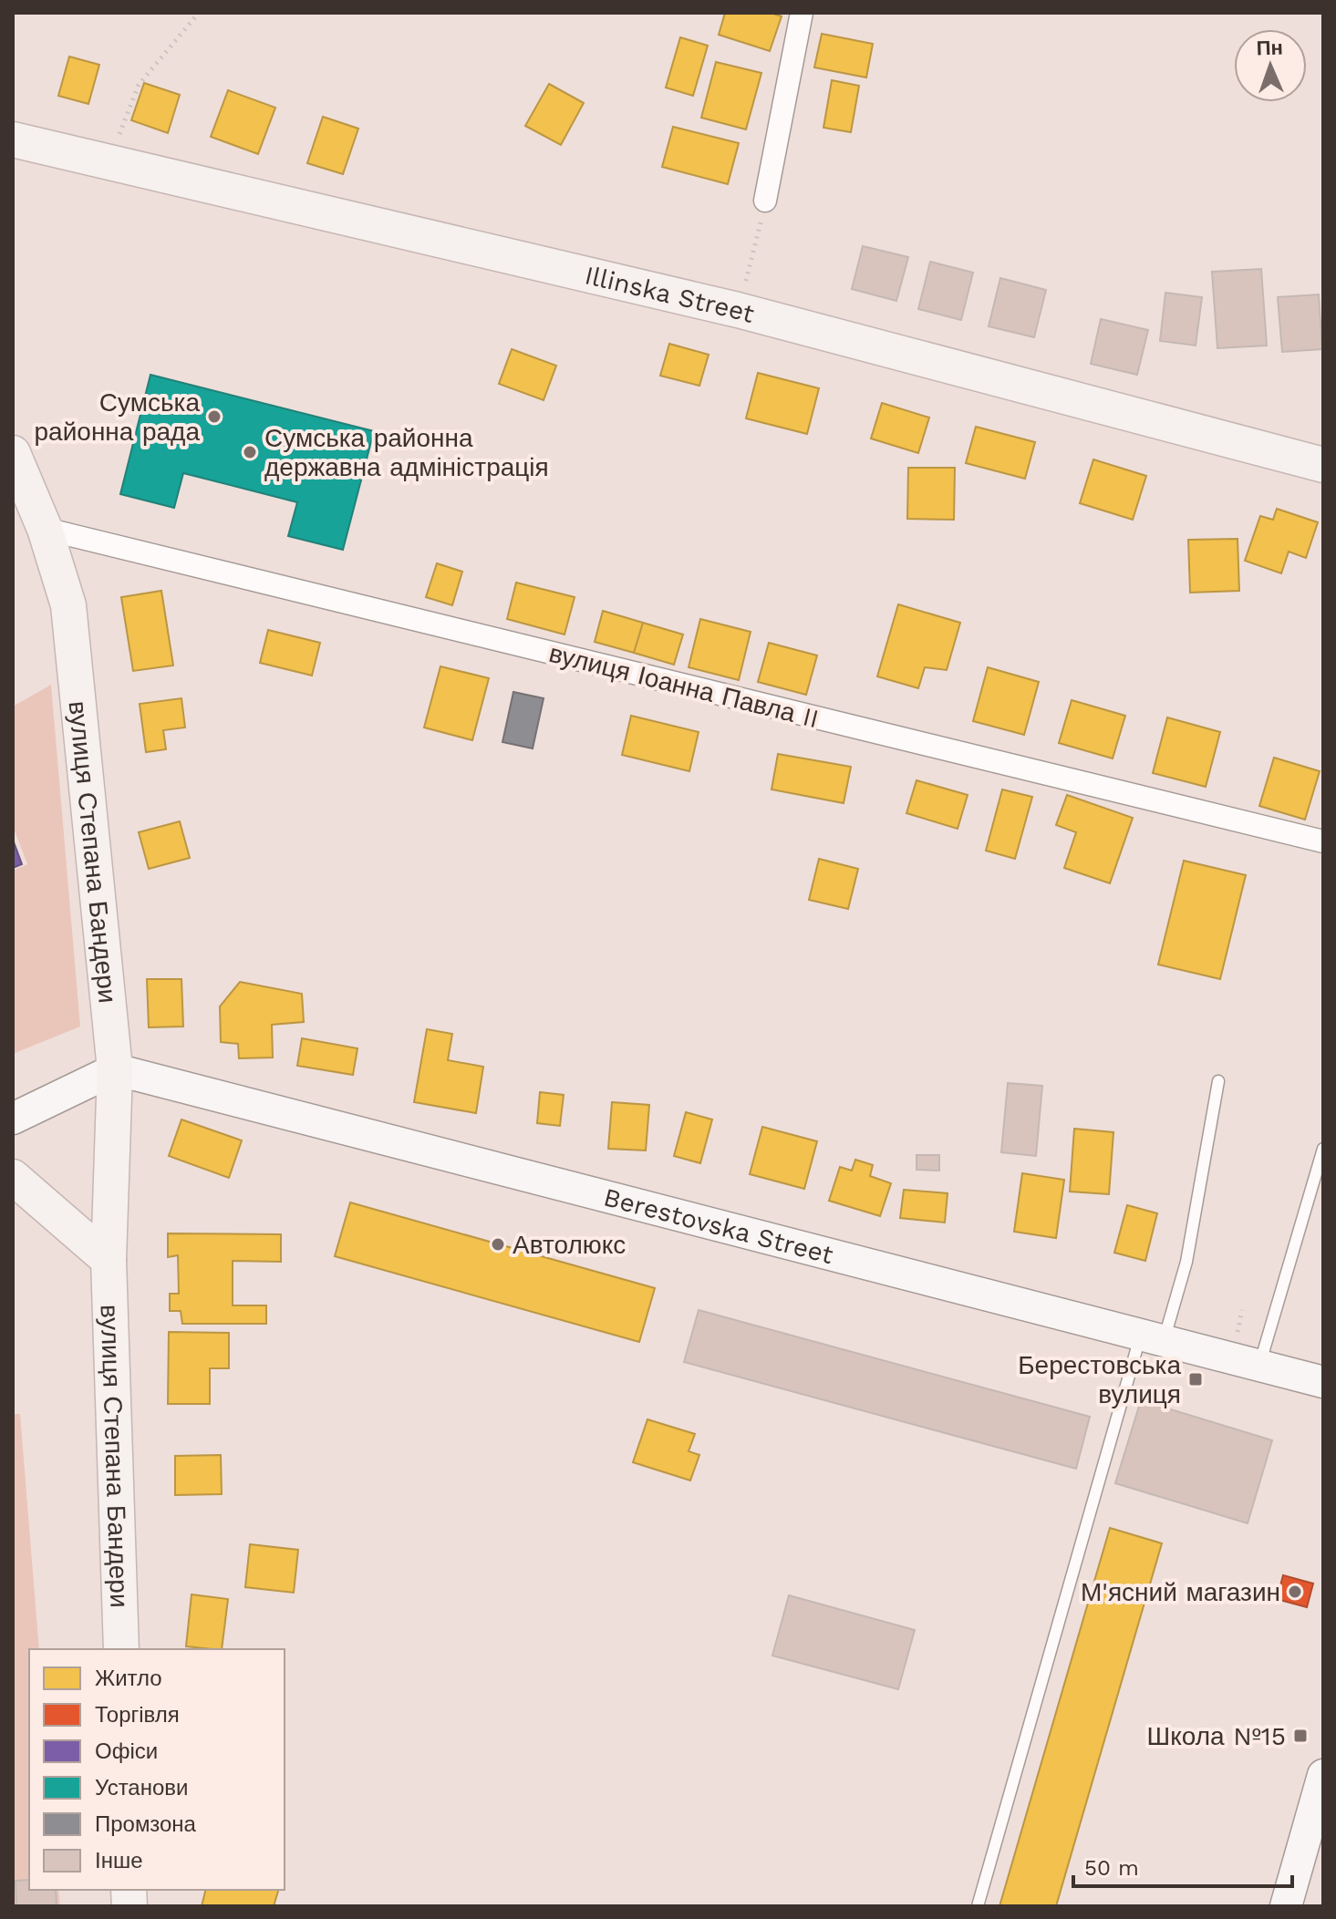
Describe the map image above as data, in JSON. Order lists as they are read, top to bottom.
{
  "streets": {
    "main road": ["Illinska Street", "вулиця Степана Бандери"],
    "street": ["вулиця Іоанна Павла II", "Berestovska Street"]
  },
  "crossings": [
    ["вулиця Іоанна Павла II", "вулиця Степана Бандери"],
    ["вулиця Степана Бандери", "Berestovska Street"]
  ],
  "places": {
    "other": [
      "Сумська районна рада",
      "Сумська районна державна адміністрація",
      "Автолюкс",
      "М'ясний магазин"
    ],
    "transit": ["Берестовська вулиця", "Школа №15"]
  },
  "legend": [
    "Житло",
    "Торгівля",
    "Офіси",
    "Установи",
    "Промзона",
    "Інше"
  ],
  "scale_bar": "50 m",
  "north": "top"
}
